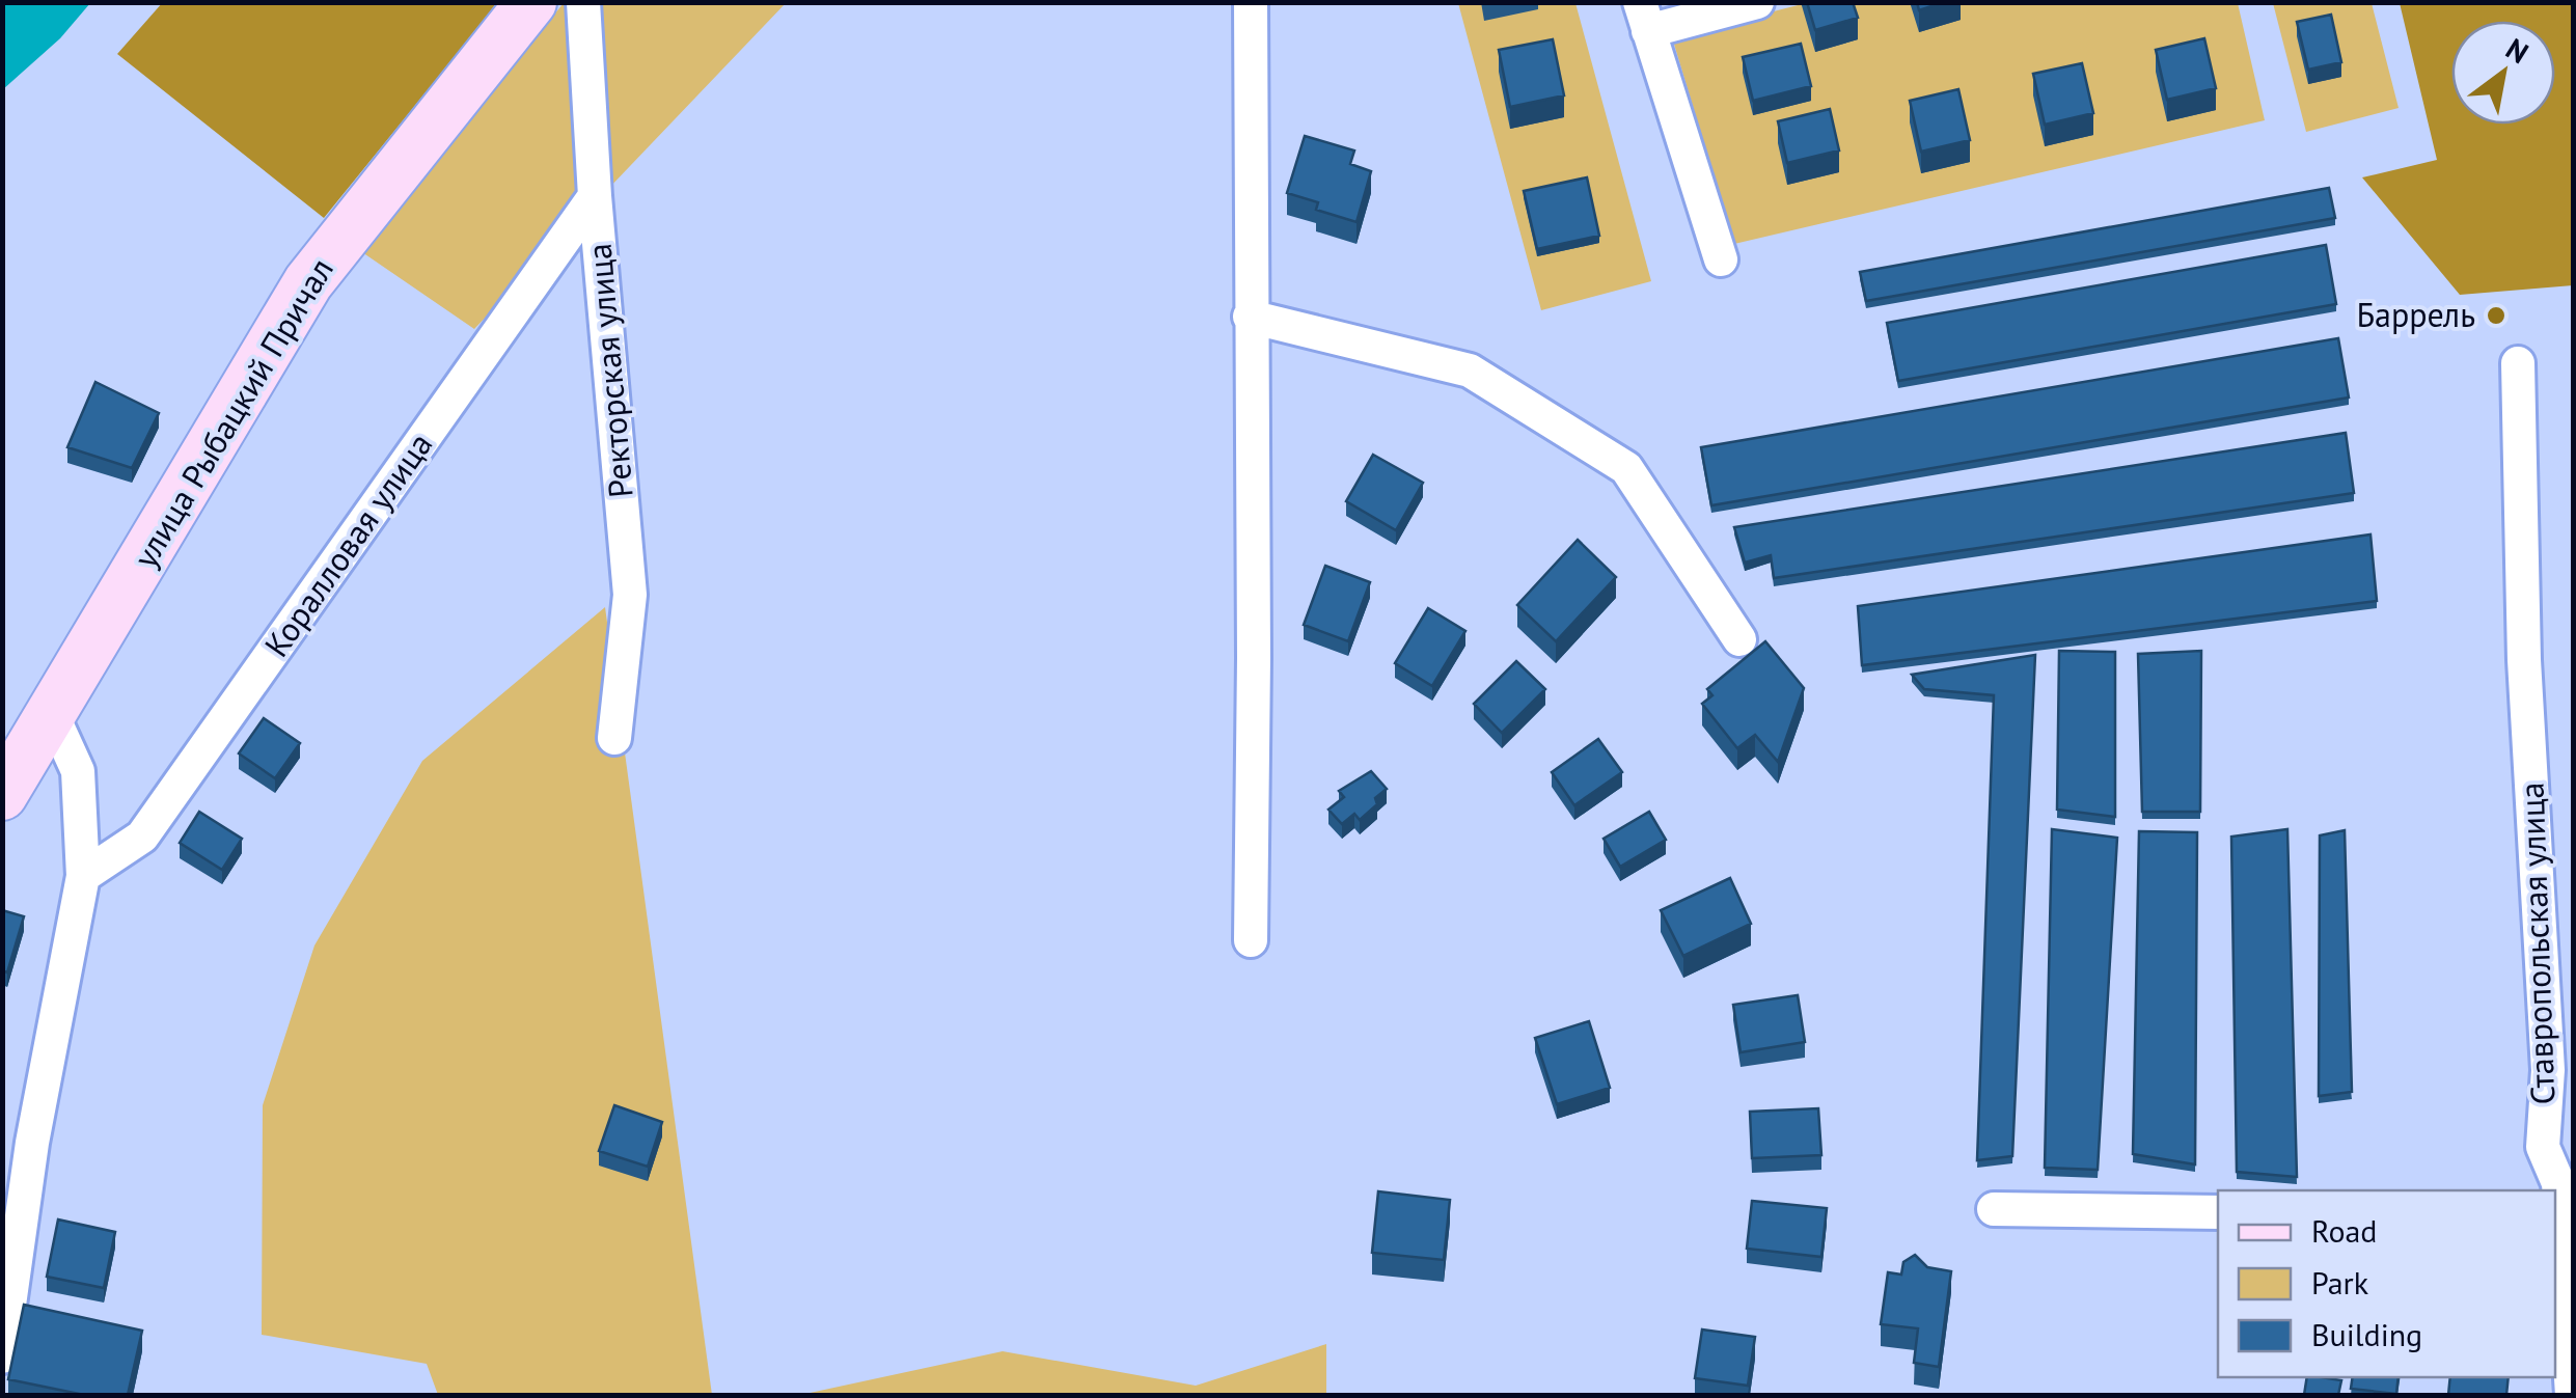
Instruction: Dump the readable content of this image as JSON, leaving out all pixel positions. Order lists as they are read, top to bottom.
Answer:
{
  "streets": {
    "main road": ["улица Рыбацкий Причал"],
    "street": ["Ректорская улица", "Коралловая улица", "Ставропольская улица"]
  },
  "crossings": [
    ["Ректорская улица", "Коралловая улица"]
  ],
  "places": ["Баррель"],
  "legend": ["Road", "Park", "Building"],
  "north": "top right"
}
